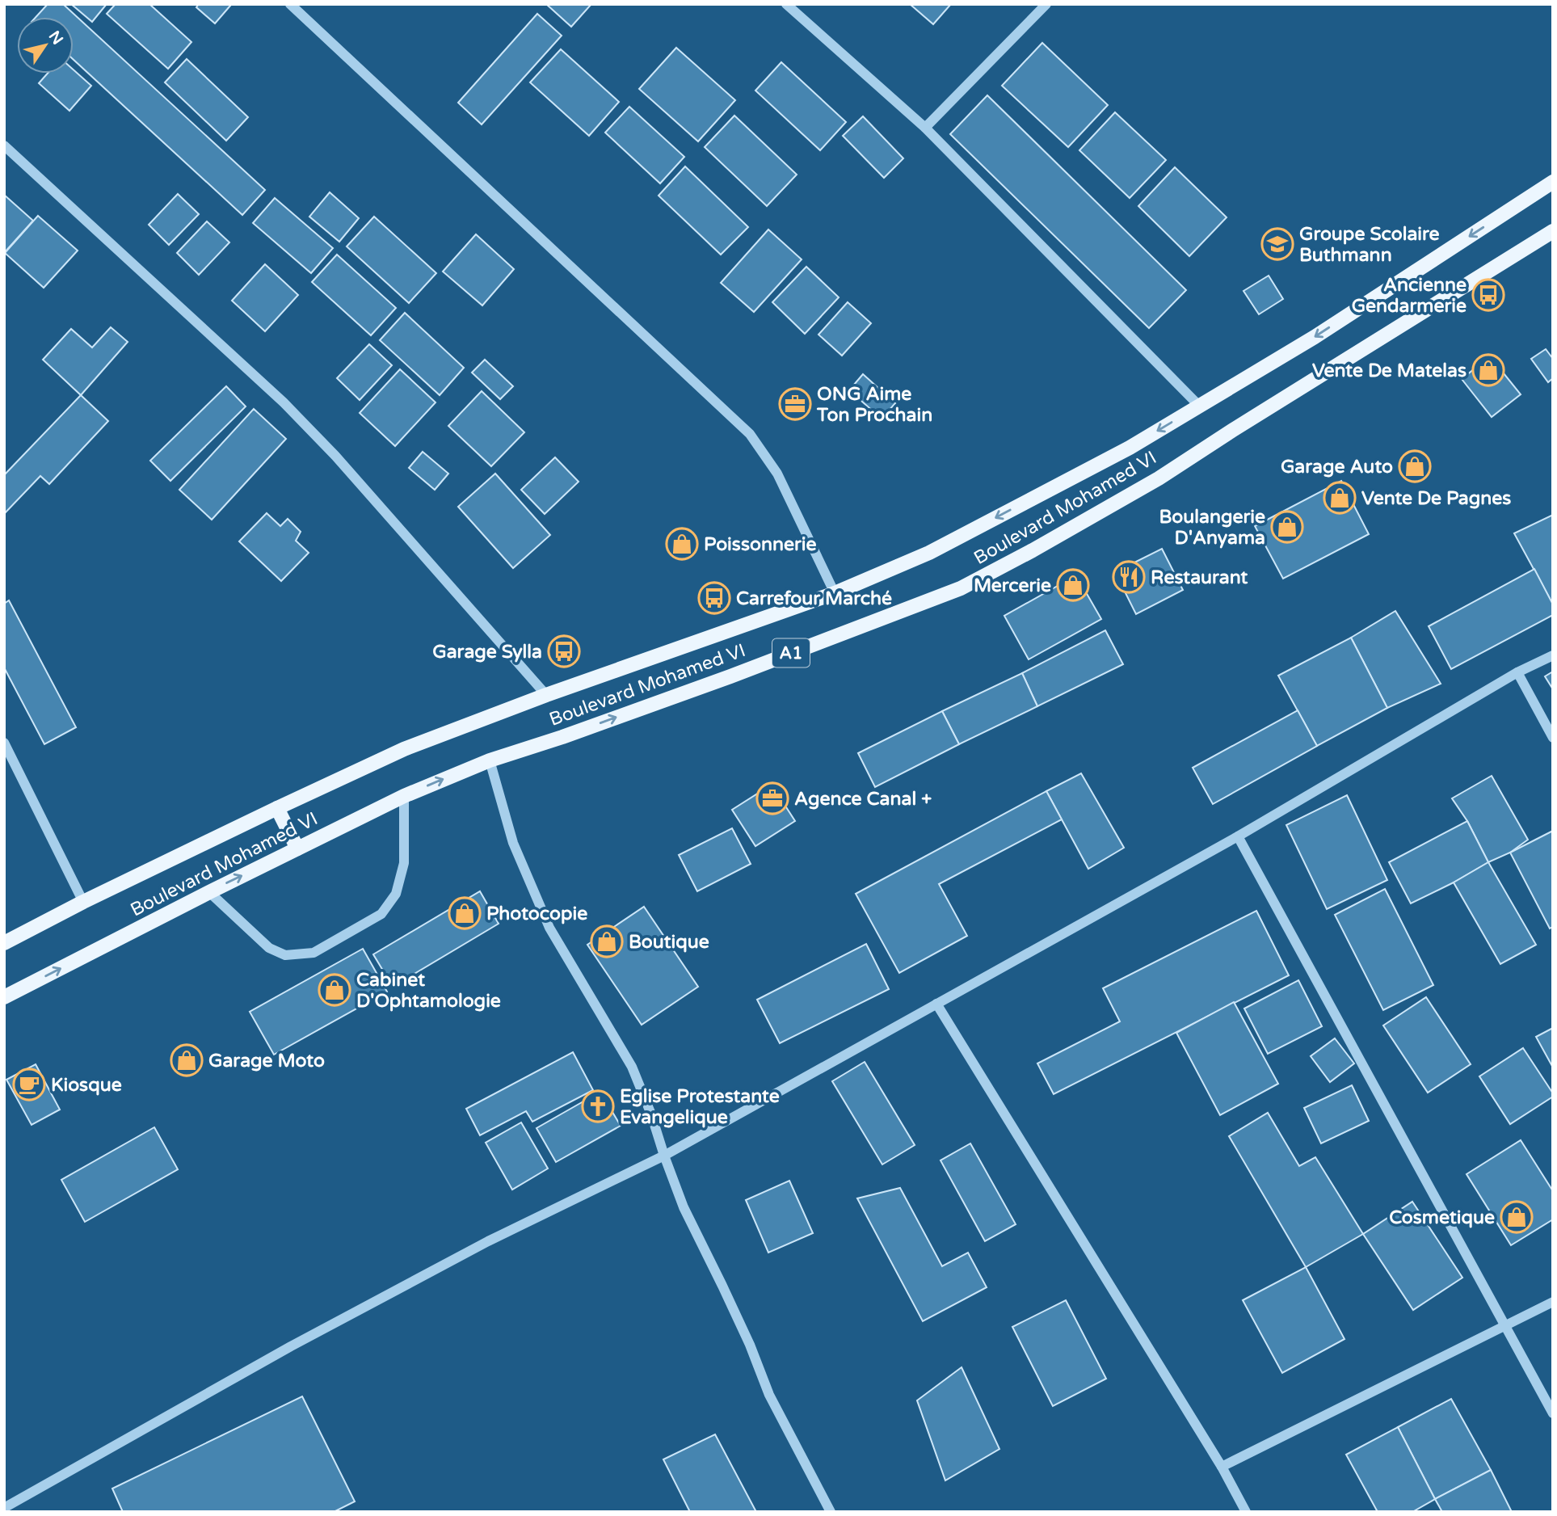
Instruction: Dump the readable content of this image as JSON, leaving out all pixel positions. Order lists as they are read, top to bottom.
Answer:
{
  "streets": {
    "main road": ["Boulevard Mohamed VI", "A1"]
  },
  "places": {
    "school or university": ["Groupe Scolaire Buthmann"],
    "bus stop": ["Ancienne Gendarmerie", "Carrefour Marché", "Garage Sylla"],
    "shop": [
      "Vente De Matelas",
      "Garage Auto",
      "Vente De Pagnes",
      "Boulangerie D'Anyama",
      "Poissonnerie",
      "Mercerie",
      "Photocopie",
      "Boutique",
      "Cabinet D'Ophtamologie",
      "Garage Moto",
      "Cosmetique"
    ],
    "office": ["ONG Aime Ton Prochain", "Agence Canal +"],
    "restaurant": ["Restaurant"],
    "cafe": ["Kiosque"],
    "church": ["Eglise Protestante Evangelique"]
  },
  "north": "top right"
}
